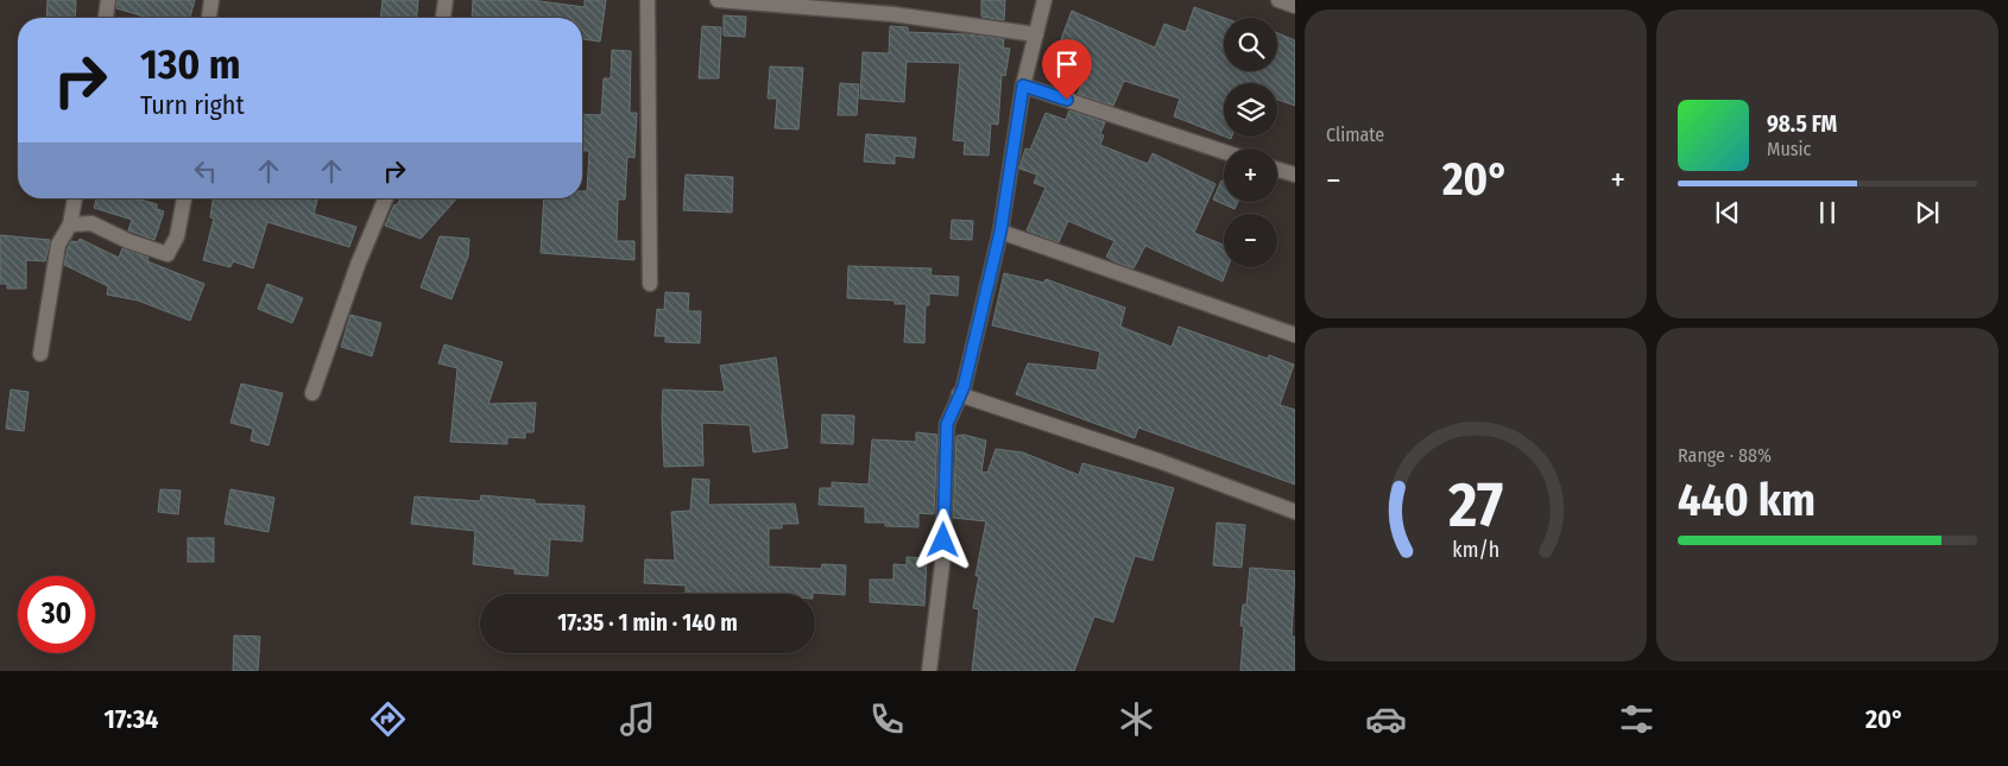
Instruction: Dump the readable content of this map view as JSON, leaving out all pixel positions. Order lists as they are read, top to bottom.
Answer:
{
  "page": {
    "tile": [
      "Climate",
      ["Range · 88%", "440 km"]
    ],
    "map_buttons": ["+", "−"],
    "turn": ["130 m", "Turn right"],
    "song": ["98.5 FM", "Music"],
    "heat": ["−", "20°", "+"],
    "limit": "30",
    "trip": "17:35 · 1 min · 140 m",
    "tabs": ["17:34", "20°"],
    "gauge": ["27", "km/h"]
  }
}
